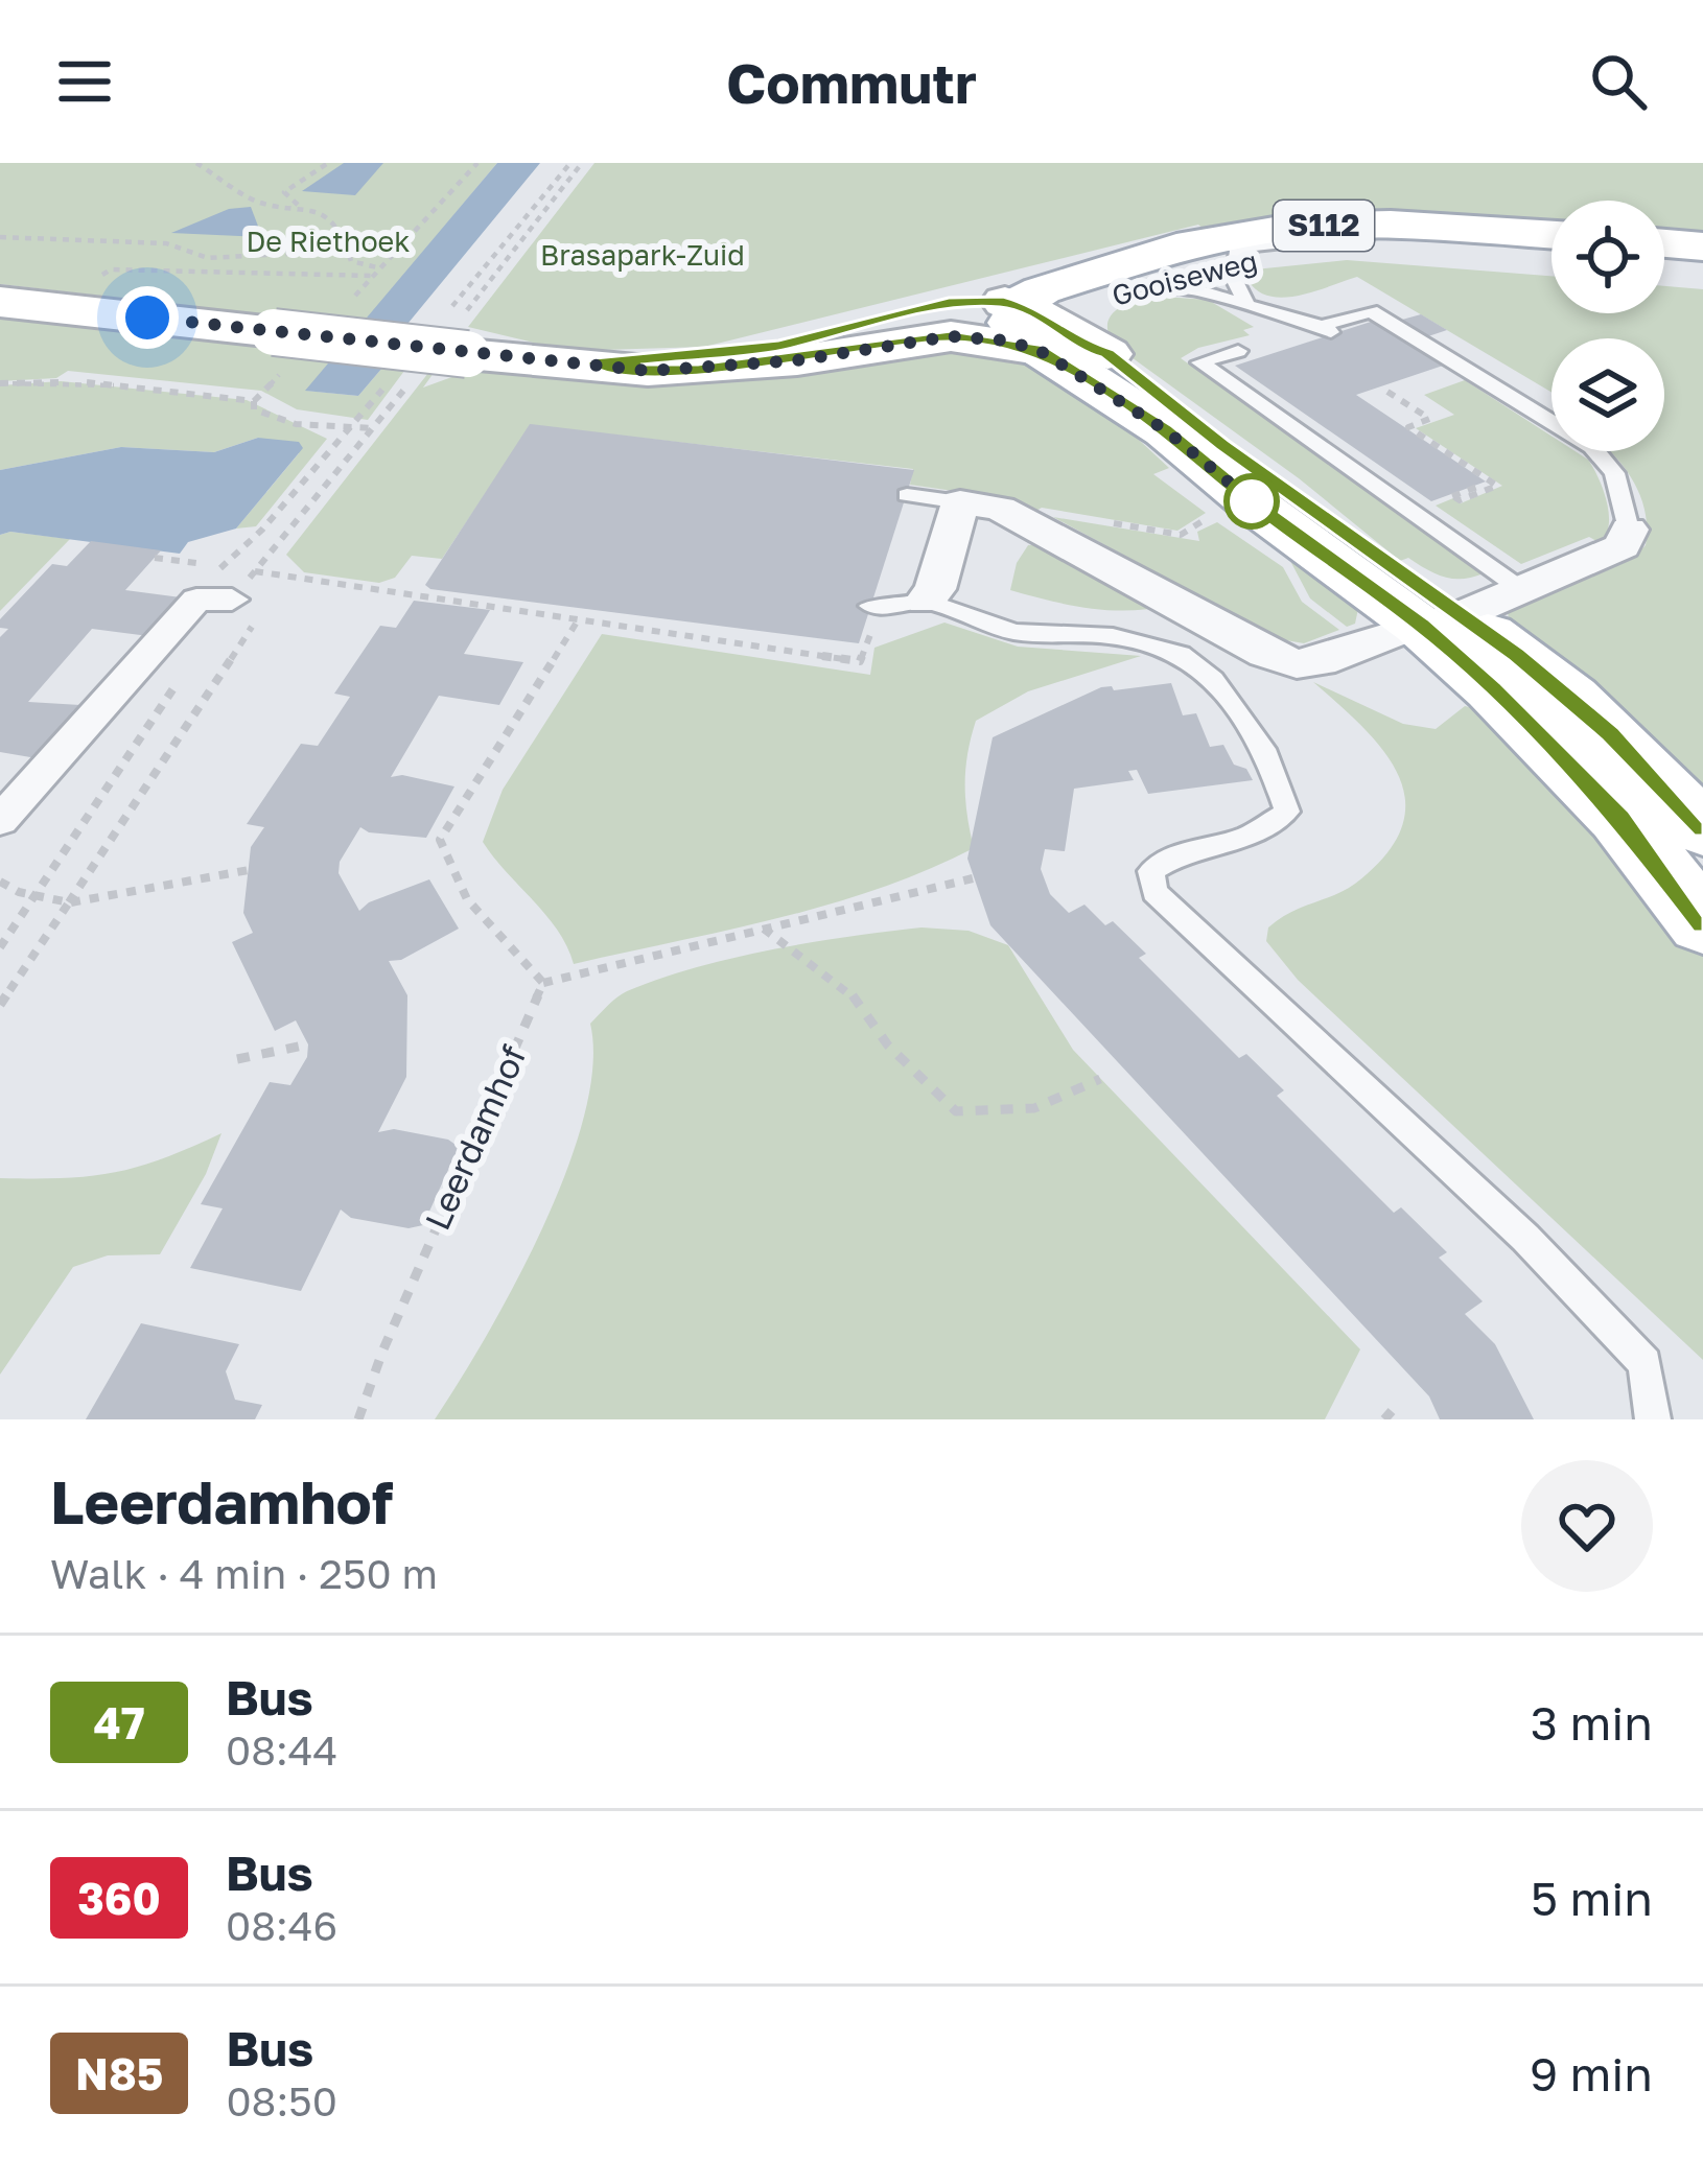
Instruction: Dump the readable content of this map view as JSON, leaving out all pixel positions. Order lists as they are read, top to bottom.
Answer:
{
  "streets": {
    "main road": ["S112", "Gooiseweg"],
    "path": ["Leerdamhof"]
  },
  "crossings": [
    ["S112", "Gooiseweg"]
  ],
  "parks": ["De Riethoek", "Brasapark-Zuid"],
  "lines": ["bus line 47"],
  "page": {
    "header": "Commutr",
    "heading": ["Leerdamhof", "Walk · 4 min · 250 m"],
    "list": [
      {
        "mark": "47",
        "name": "Bus",
        "note": "08:44",
        "value": "3 min"
      },
      {
        "mark": "360",
        "name": "Bus",
        "note": "08:46",
        "value": "5 min"
      },
      {
        "mark": "N85",
        "name": "Bus",
        "note": "08:50",
        "value": "9 min"
      }
    ]
  }
}
